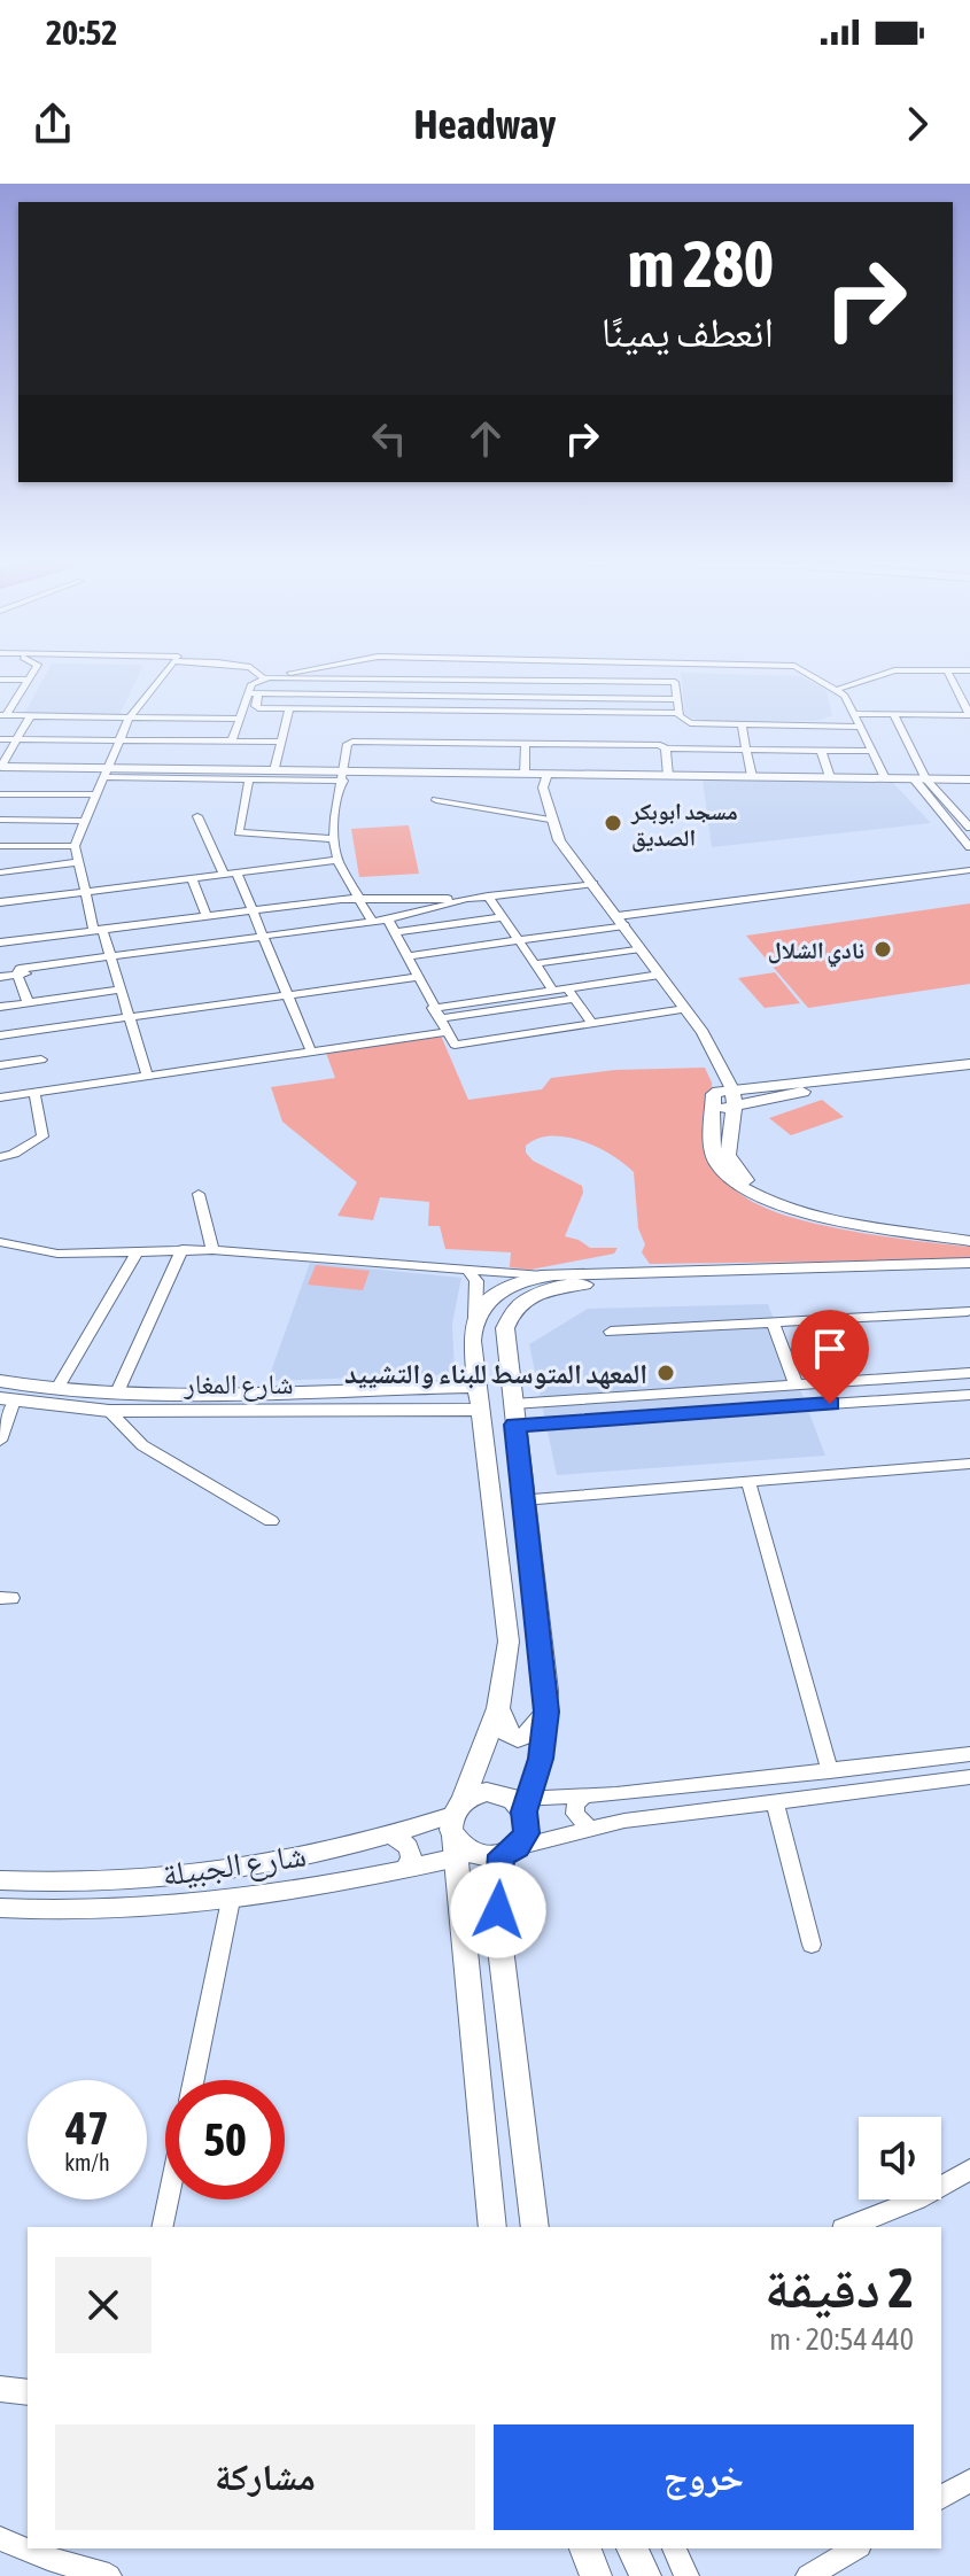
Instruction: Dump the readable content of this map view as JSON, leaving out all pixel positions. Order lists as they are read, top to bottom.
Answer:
{
  "streets": {
    "main road": ["شارع المغار"],
    "street": ["شارع الجبيلة"]
  },
  "places": ["مسجد ابوبكر الصديق", "نادي الشلال", "المعهد المتوسط للبناء والتشييد"],
  "page": {
    "status": "20:52",
    "header": "Headway",
    "turn": ["280 m", "انعطف يمينًا"],
    "speed": "47 km/h",
    "limit": "50",
    "heading": ["2 دقيقة", "440 m · 20:54"],
    "buttons": ["خروج", "مشاركة"]
  }
}
